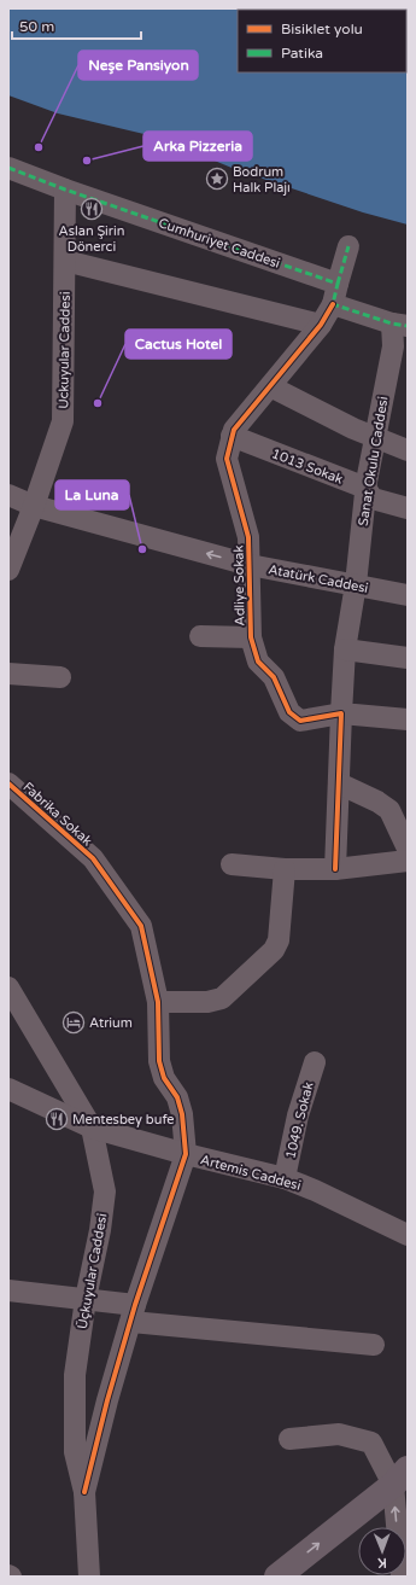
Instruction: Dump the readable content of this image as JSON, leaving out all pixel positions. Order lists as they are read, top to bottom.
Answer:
{
  "streets": {
    "street": [
      "Cumhuriyet Caddesi",
      "Uckuyular Caddesi",
      "Sanat Okulu Caddesi",
      "1013 Sokak",
      "Atatürk Caddesi",
      "Adliye Sokak",
      "Fabrika Sokak",
      "1049. Sokak",
      "Artemis Caddesi",
      "Üçkuyular Caddesi"
    ]
  },
  "crossings": [
    ["Cumhuriyet Caddesi", "Uckuyular Caddesi"],
    ["Uckuyular Caddesi", "Atatürk Caddesi"],
    ["Sanat Okulu Caddesi", "1013 Sokak"],
    ["Sanat Okulu Caddesi", "Atatürk Caddesi"],
    ["Sanat Okulu Caddesi", "Adliye Sokak"],
    ["1013 Sokak", "Adliye Sokak"],
    ["Atatürk Caddesi", "Adliye Sokak"],
    ["Fabrika Sokak", "Artemis Caddesi"],
    ["1049. Sokak", "Artemis Caddesi"],
    ["Artemis Caddesi", "Üçkuyular Caddesi"]
  ],
  "places": {
    "other": [
      "Neşe Pansiyon",
      "Arka Pizzeria",
      "Cactus Hotel",
      "La Luna"
    ],
    "place": ["Bodrum Halk Plajı"],
    "restaurant": ["Aslan Şirin Dönerci", "Mentesbey bufe"],
    "hotel": ["Atrium"]
  },
  "legend": ["Bisiklet yolu", "Patika"],
  "scale_bar": "50 m",
  "north": "bottom"
}
